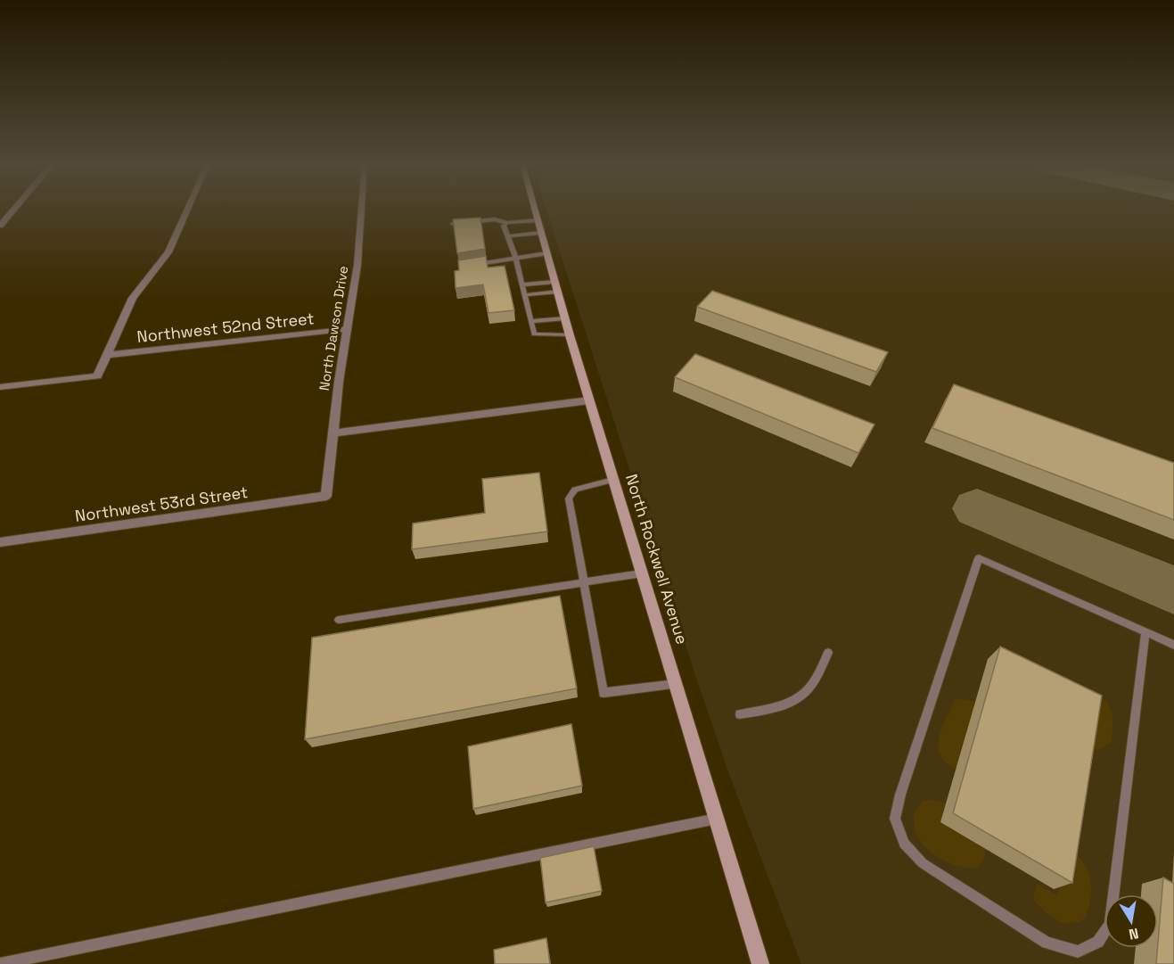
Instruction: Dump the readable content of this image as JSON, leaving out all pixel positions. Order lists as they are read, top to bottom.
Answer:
{
  "streets": {
    "main road": ["North Rockwell Avenue"],
    "street": ["Northwest 52nd Street", "North Dawson Drive", "Northwest 53rd Street"]
  },
  "crossings": [
    ["Northwest 52nd Street", "North Dawson Drive"],
    ["North Dawson Drive", "Northwest 53rd Street"]
  ],
  "north": "bottom"
}
